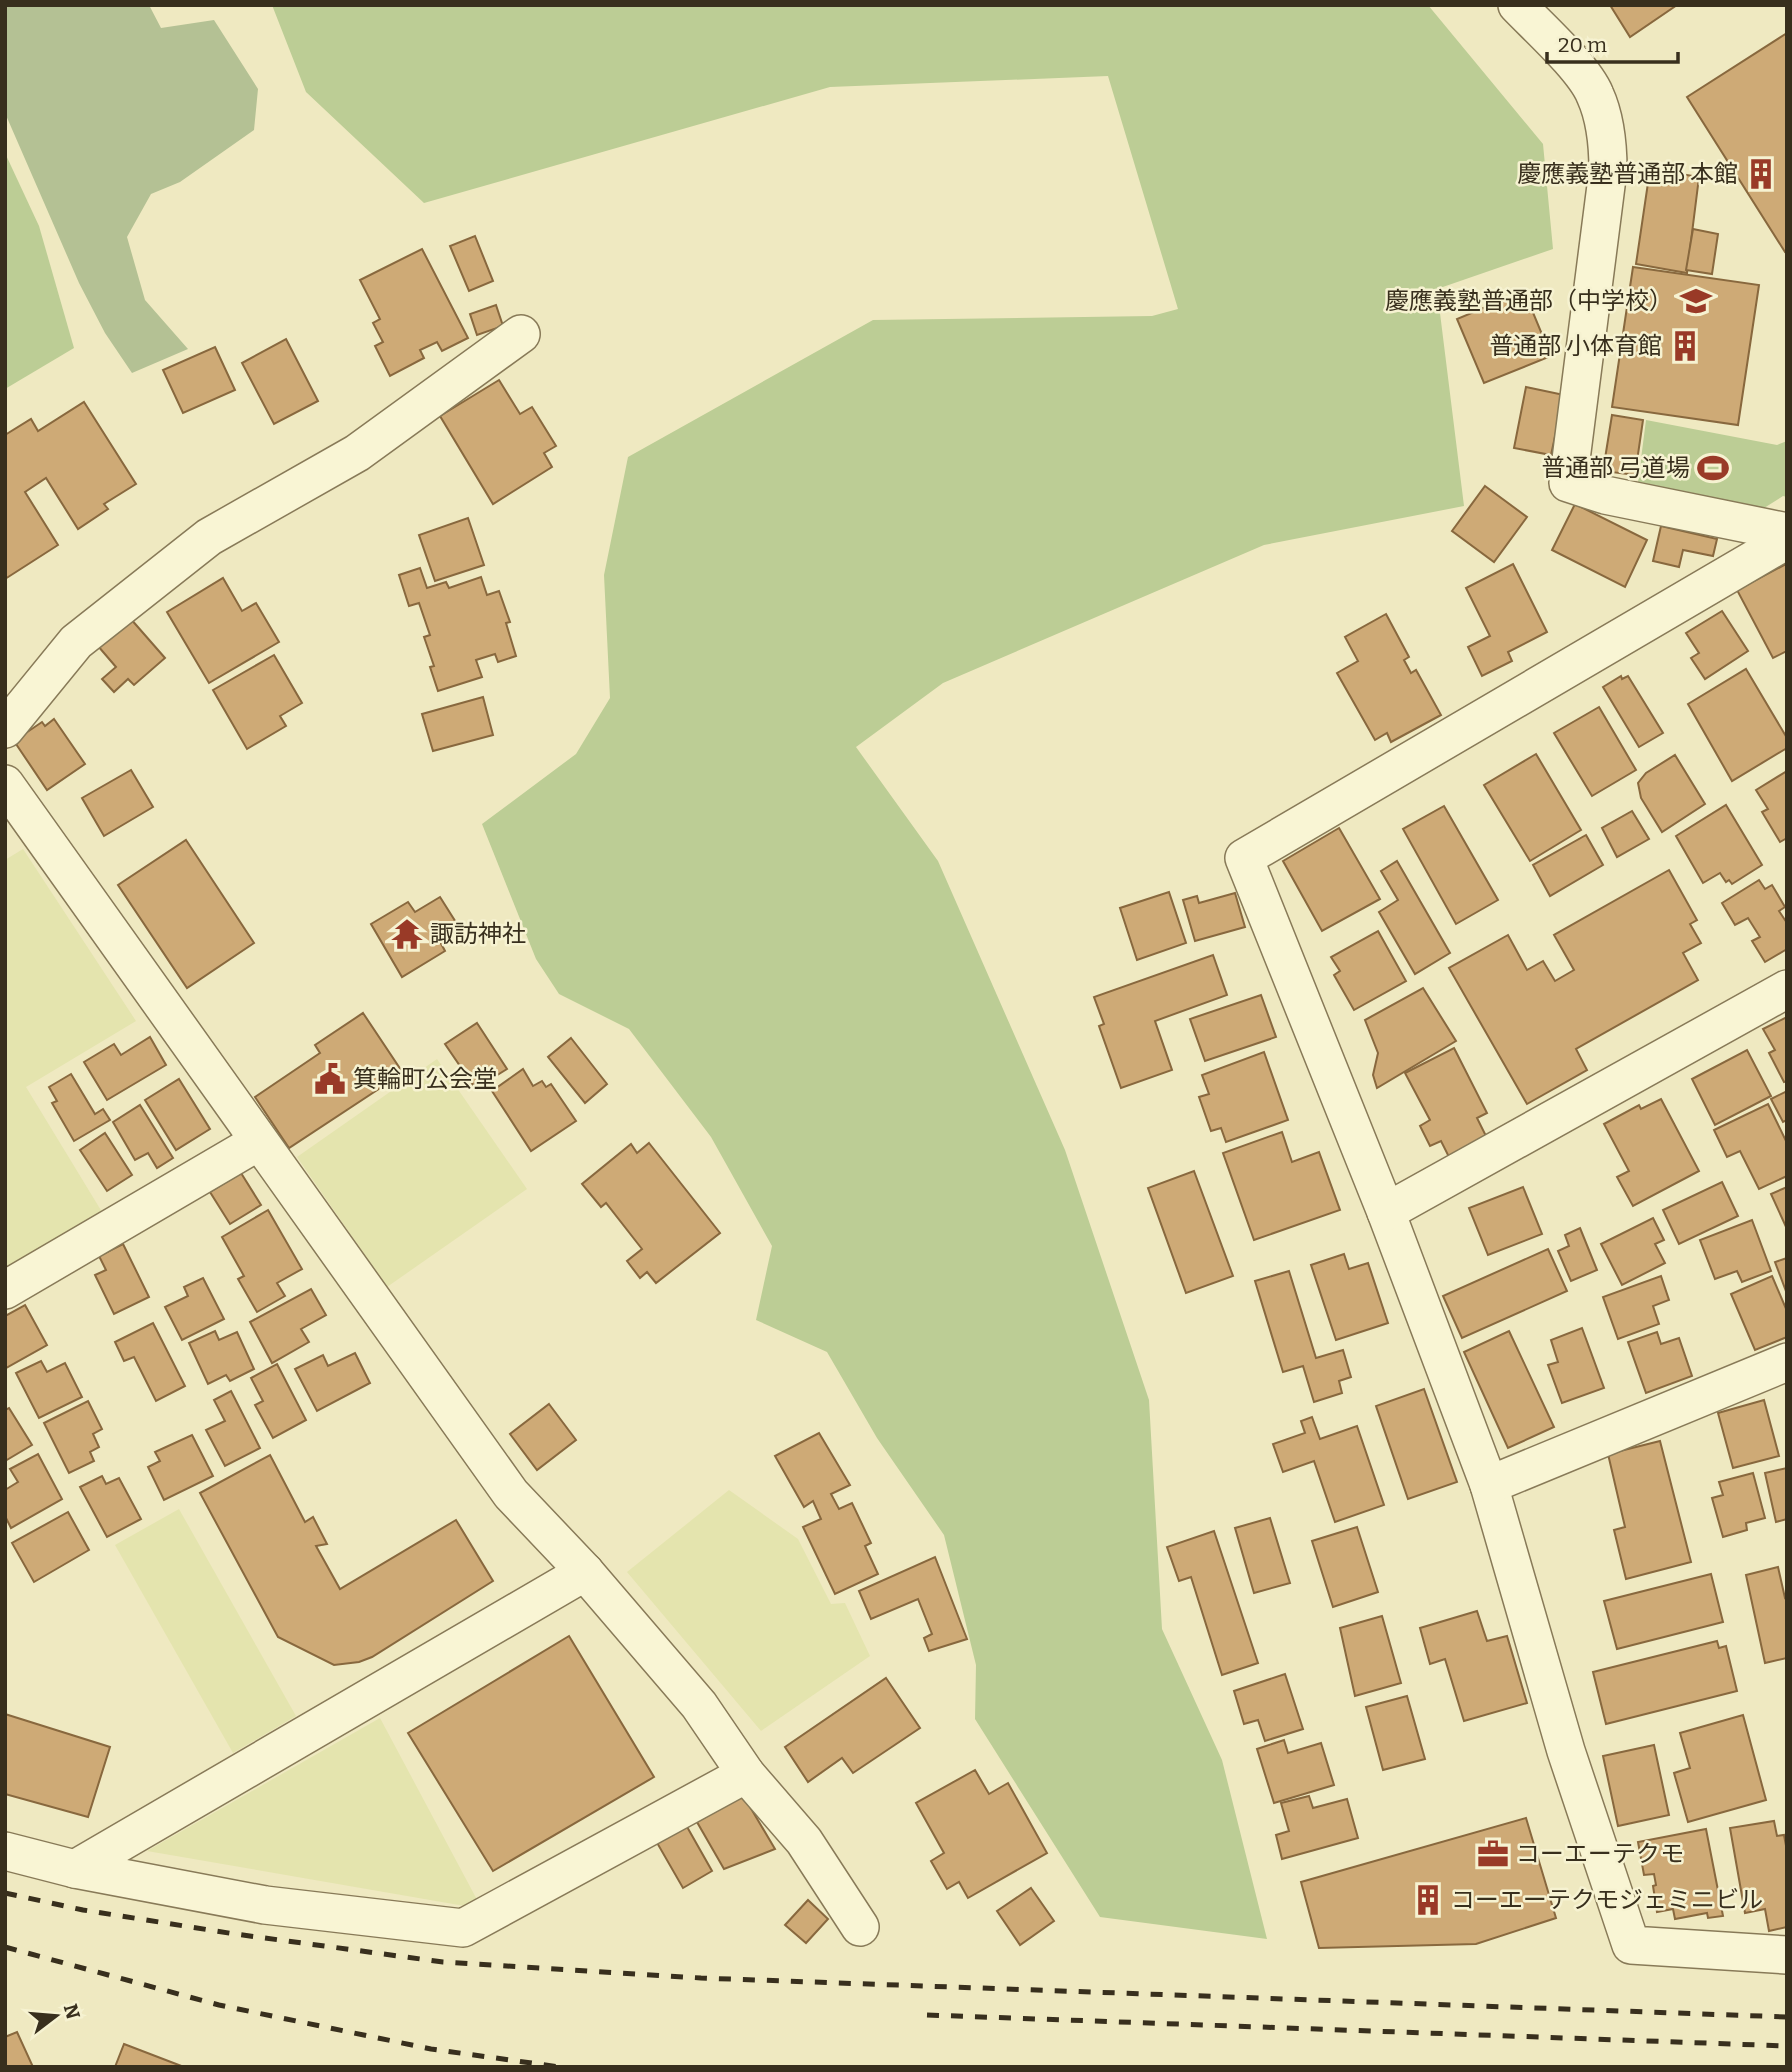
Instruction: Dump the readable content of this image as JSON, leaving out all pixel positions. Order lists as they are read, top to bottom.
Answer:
{
  "places": {
    "building": ["慶應義塾普通部 本館", "普通部 小体育館", "コーエーテクモジェミニビル"],
    "school or university": ["慶應義塾普通部（中学校）"],
    "sports": ["普通部 弓道場"],
    "temple": ["諏訪神社"],
    "public building": ["箕輪町公会堂"],
    "office": ["コーエーテクモ"]
  },
  "scale_bar": "20 m",
  "north": "right"
}
